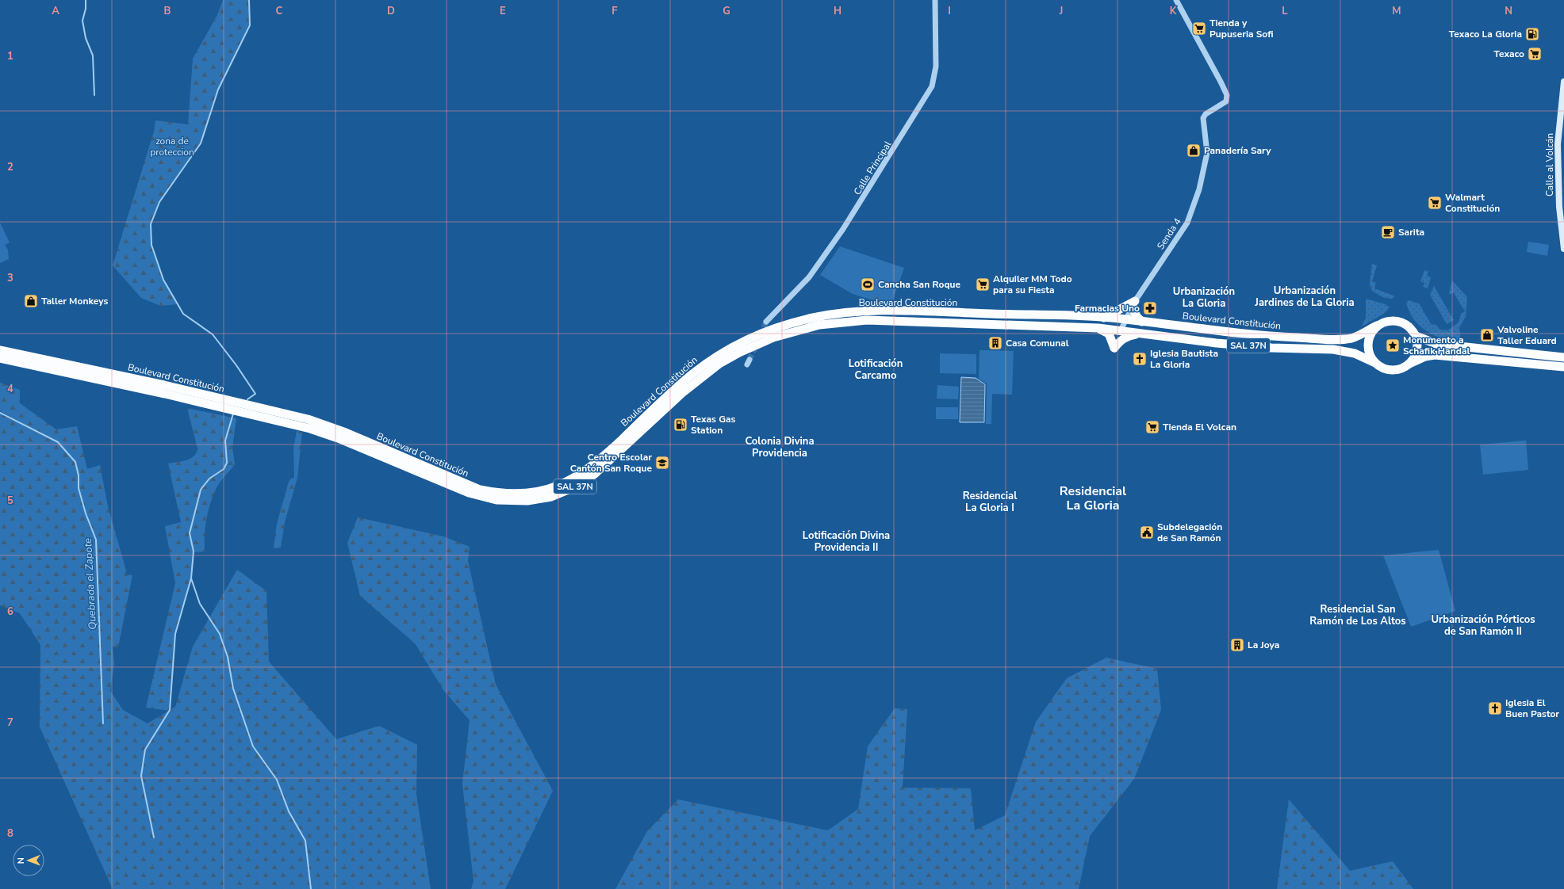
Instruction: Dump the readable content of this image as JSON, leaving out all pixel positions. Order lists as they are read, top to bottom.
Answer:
{
  "streets": {
    "highway": ["Boulevard Constitución", "SAL 37N"],
    "main road": ["Calle al Volcán"],
    "street": ["Calle Principal", "Senda 4"]
  },
  "crossings": [
    ["Senda 4", "Boulevard Constitución"],
    ["Boulevard Constitución", "SAL 37N"]
  ],
  "districts": [
    "Urbanización Jardines de La Gloria",
    "Urbanización La Gloria",
    "Lotificación Carcamo",
    "Colonia Divina Providencia",
    "Residencial La Gloria",
    "Residencial La Gloria I",
    "Lotificación Divina Providencia II",
    "Residencial San Ramón de Los Altos",
    "Urbanización Pórticos de San Ramón II"
  ],
  "water": ["Quebrada el Zapote"],
  "parks": ["zona de proteccion"],
  "places": {
    "supermarket": [
      "Tienda y Pupuseria Sofi",
      "Texaco",
      "Walmart Constitución",
      "Alquiler MM Todo para su Fiesta",
      "Tienda El Volcan"
    ],
    "fuel station": ["Texaco La Gloria", "Texas Gas Station"],
    "shop": ["Panadería Sary", "Taller Monkeys", "Valvoline Taller Eduard"],
    "cafe": ["Sarita"],
    "sports": ["Cancha San Roque"],
    "pharmacy": ["Farmacias Uno"],
    "building": ["Casa Comunal", "La Joya"],
    "place": ["Monumento a Schafik Handal"],
    "church": ["Iglesia Bautista La Gloria", "Iglesia El Buen Pastor"],
    "school or university": ["Centro Escolar Cantón San Roque"],
    "public building": ["Subdelegación de San Ramón"]
  },
  "north": "left",
  "grid": {
    "columns": [
      "A",
      "B",
      "C",
      "D",
      "E",
      "F",
      "G",
      "H",
      "I",
      "J",
      "K",
      "L",
      "M",
      "N"
    ],
    "rows": [
      "1",
      "2",
      "3",
      "4",
      "5",
      "6",
      "7",
      "8"
    ]
  }
}
